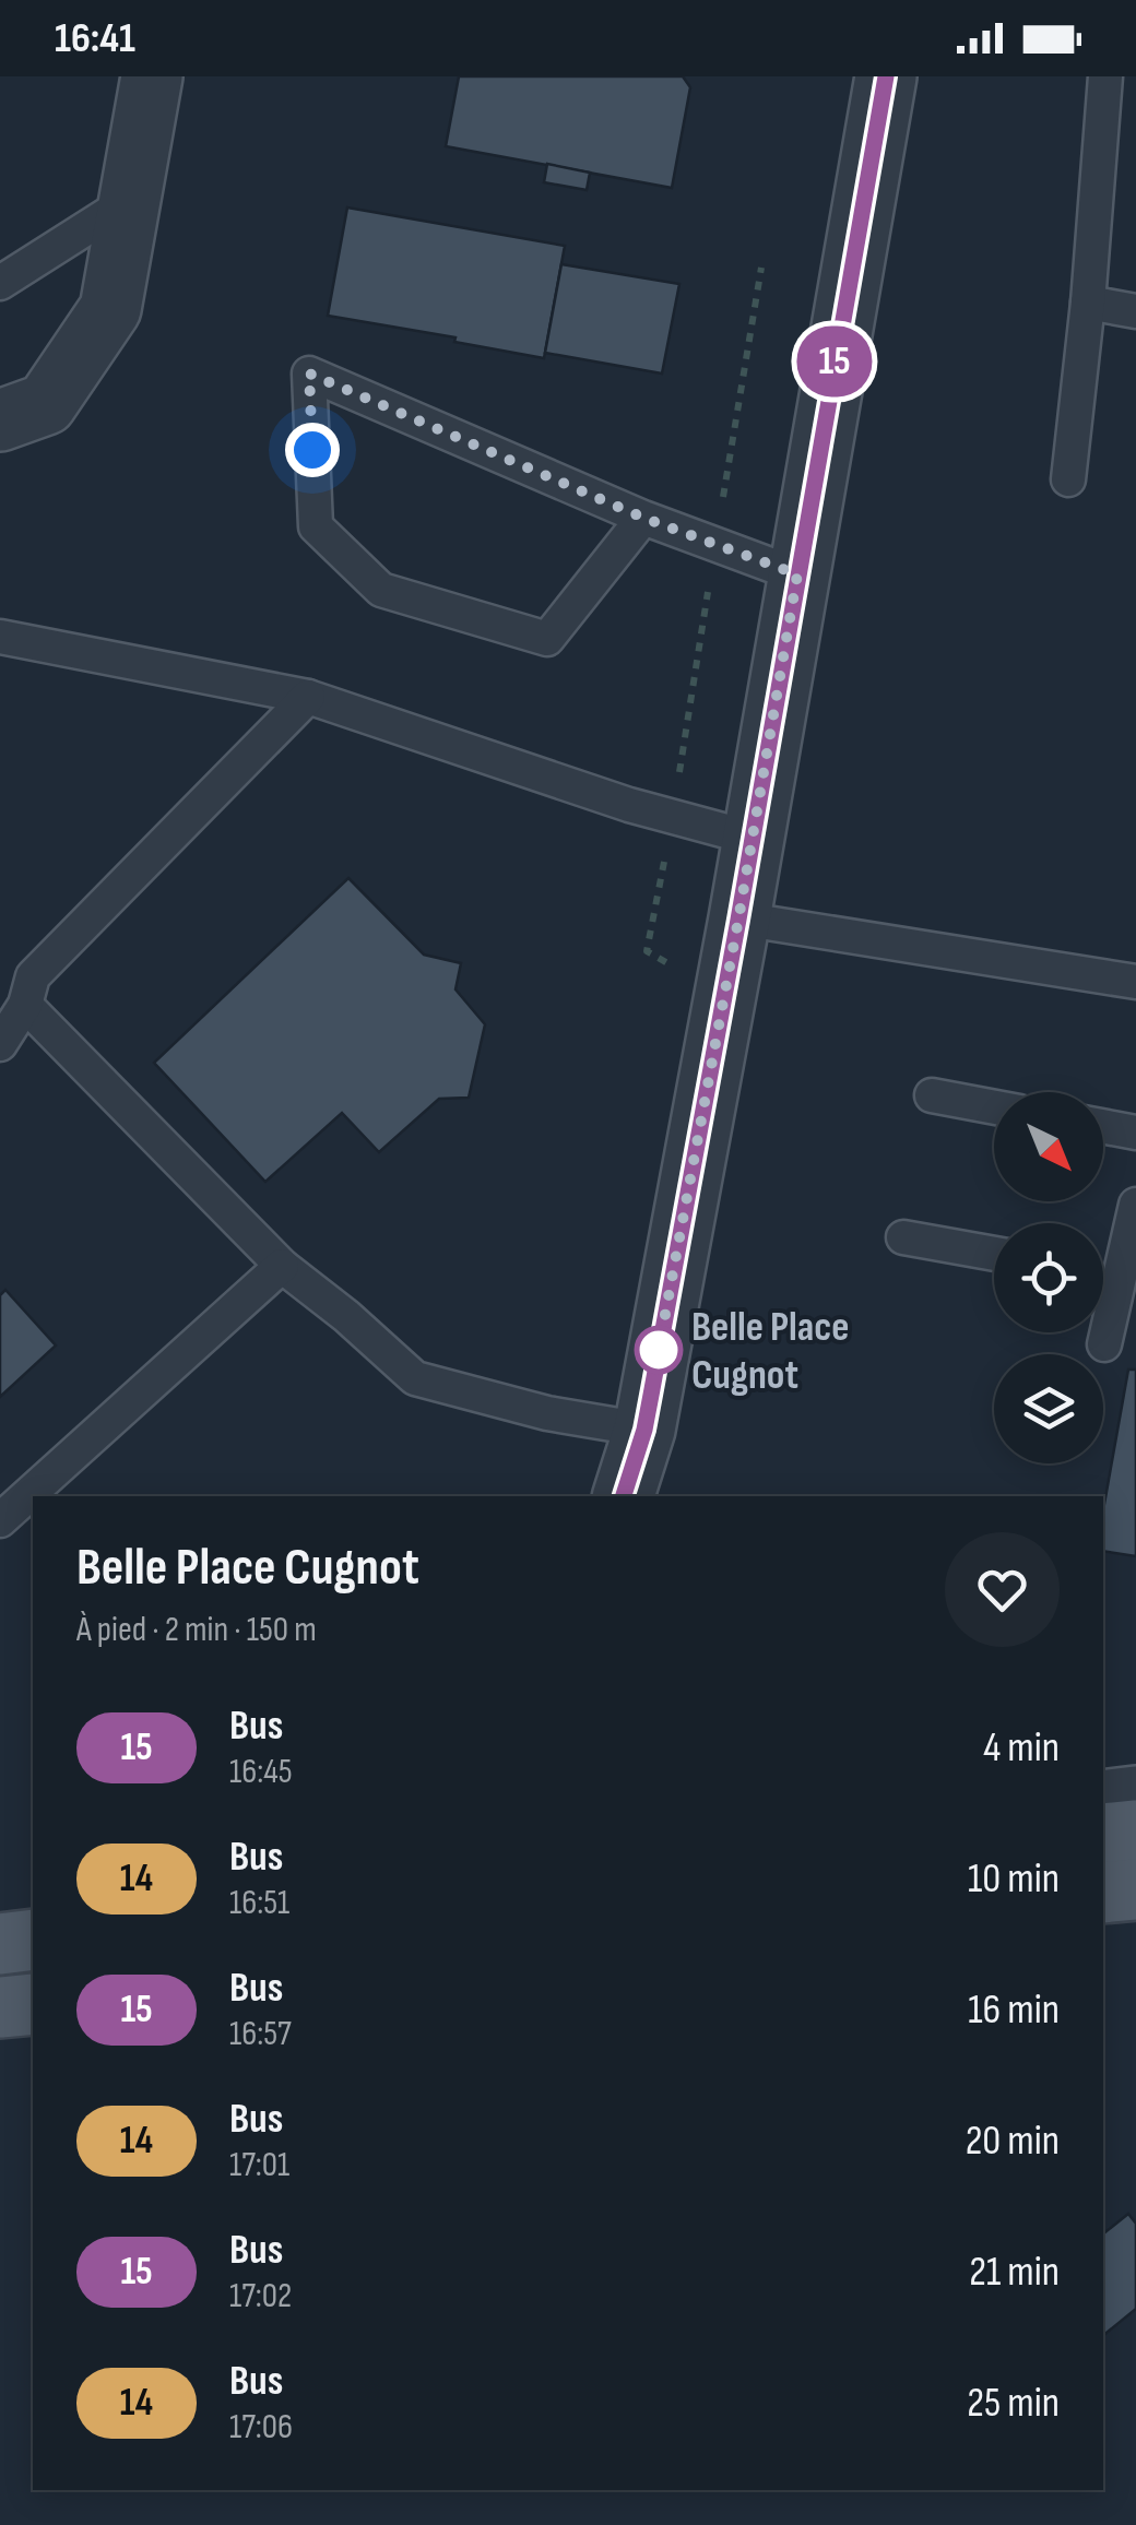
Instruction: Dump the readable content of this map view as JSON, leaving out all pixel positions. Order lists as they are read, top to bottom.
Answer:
{
  "places": ["Belle Place Cugnot"],
  "lines": ["bus line 15"],
  "north": "bottom right",
  "page": {
    "status": "16:41",
    "on_map": "15",
    "heading": ["Belle Place Cugnot", "À pied · 2 min · 150 m"],
    "list": [
      {
        "mark": "15",
        "name": "Bus",
        "note": "16:45",
        "value": "4 min"
      },
      {
        "mark": "14",
        "name": "Bus",
        "note": "16:51",
        "value": "10 min"
      },
      {
        "mark": "15",
        "name": "Bus",
        "note": "16:57",
        "value": "16 min"
      },
      {
        "mark": "14",
        "name": "Bus",
        "note": "17:01",
        "value": "20 min"
      },
      {
        "mark": "15",
        "name": "Bus",
        "note": "17:02",
        "value": "21 min"
      },
      {
        "mark": "14",
        "name": "Bus",
        "note": "17:06",
        "value": "25 min"
      }
    ]
  }
}
